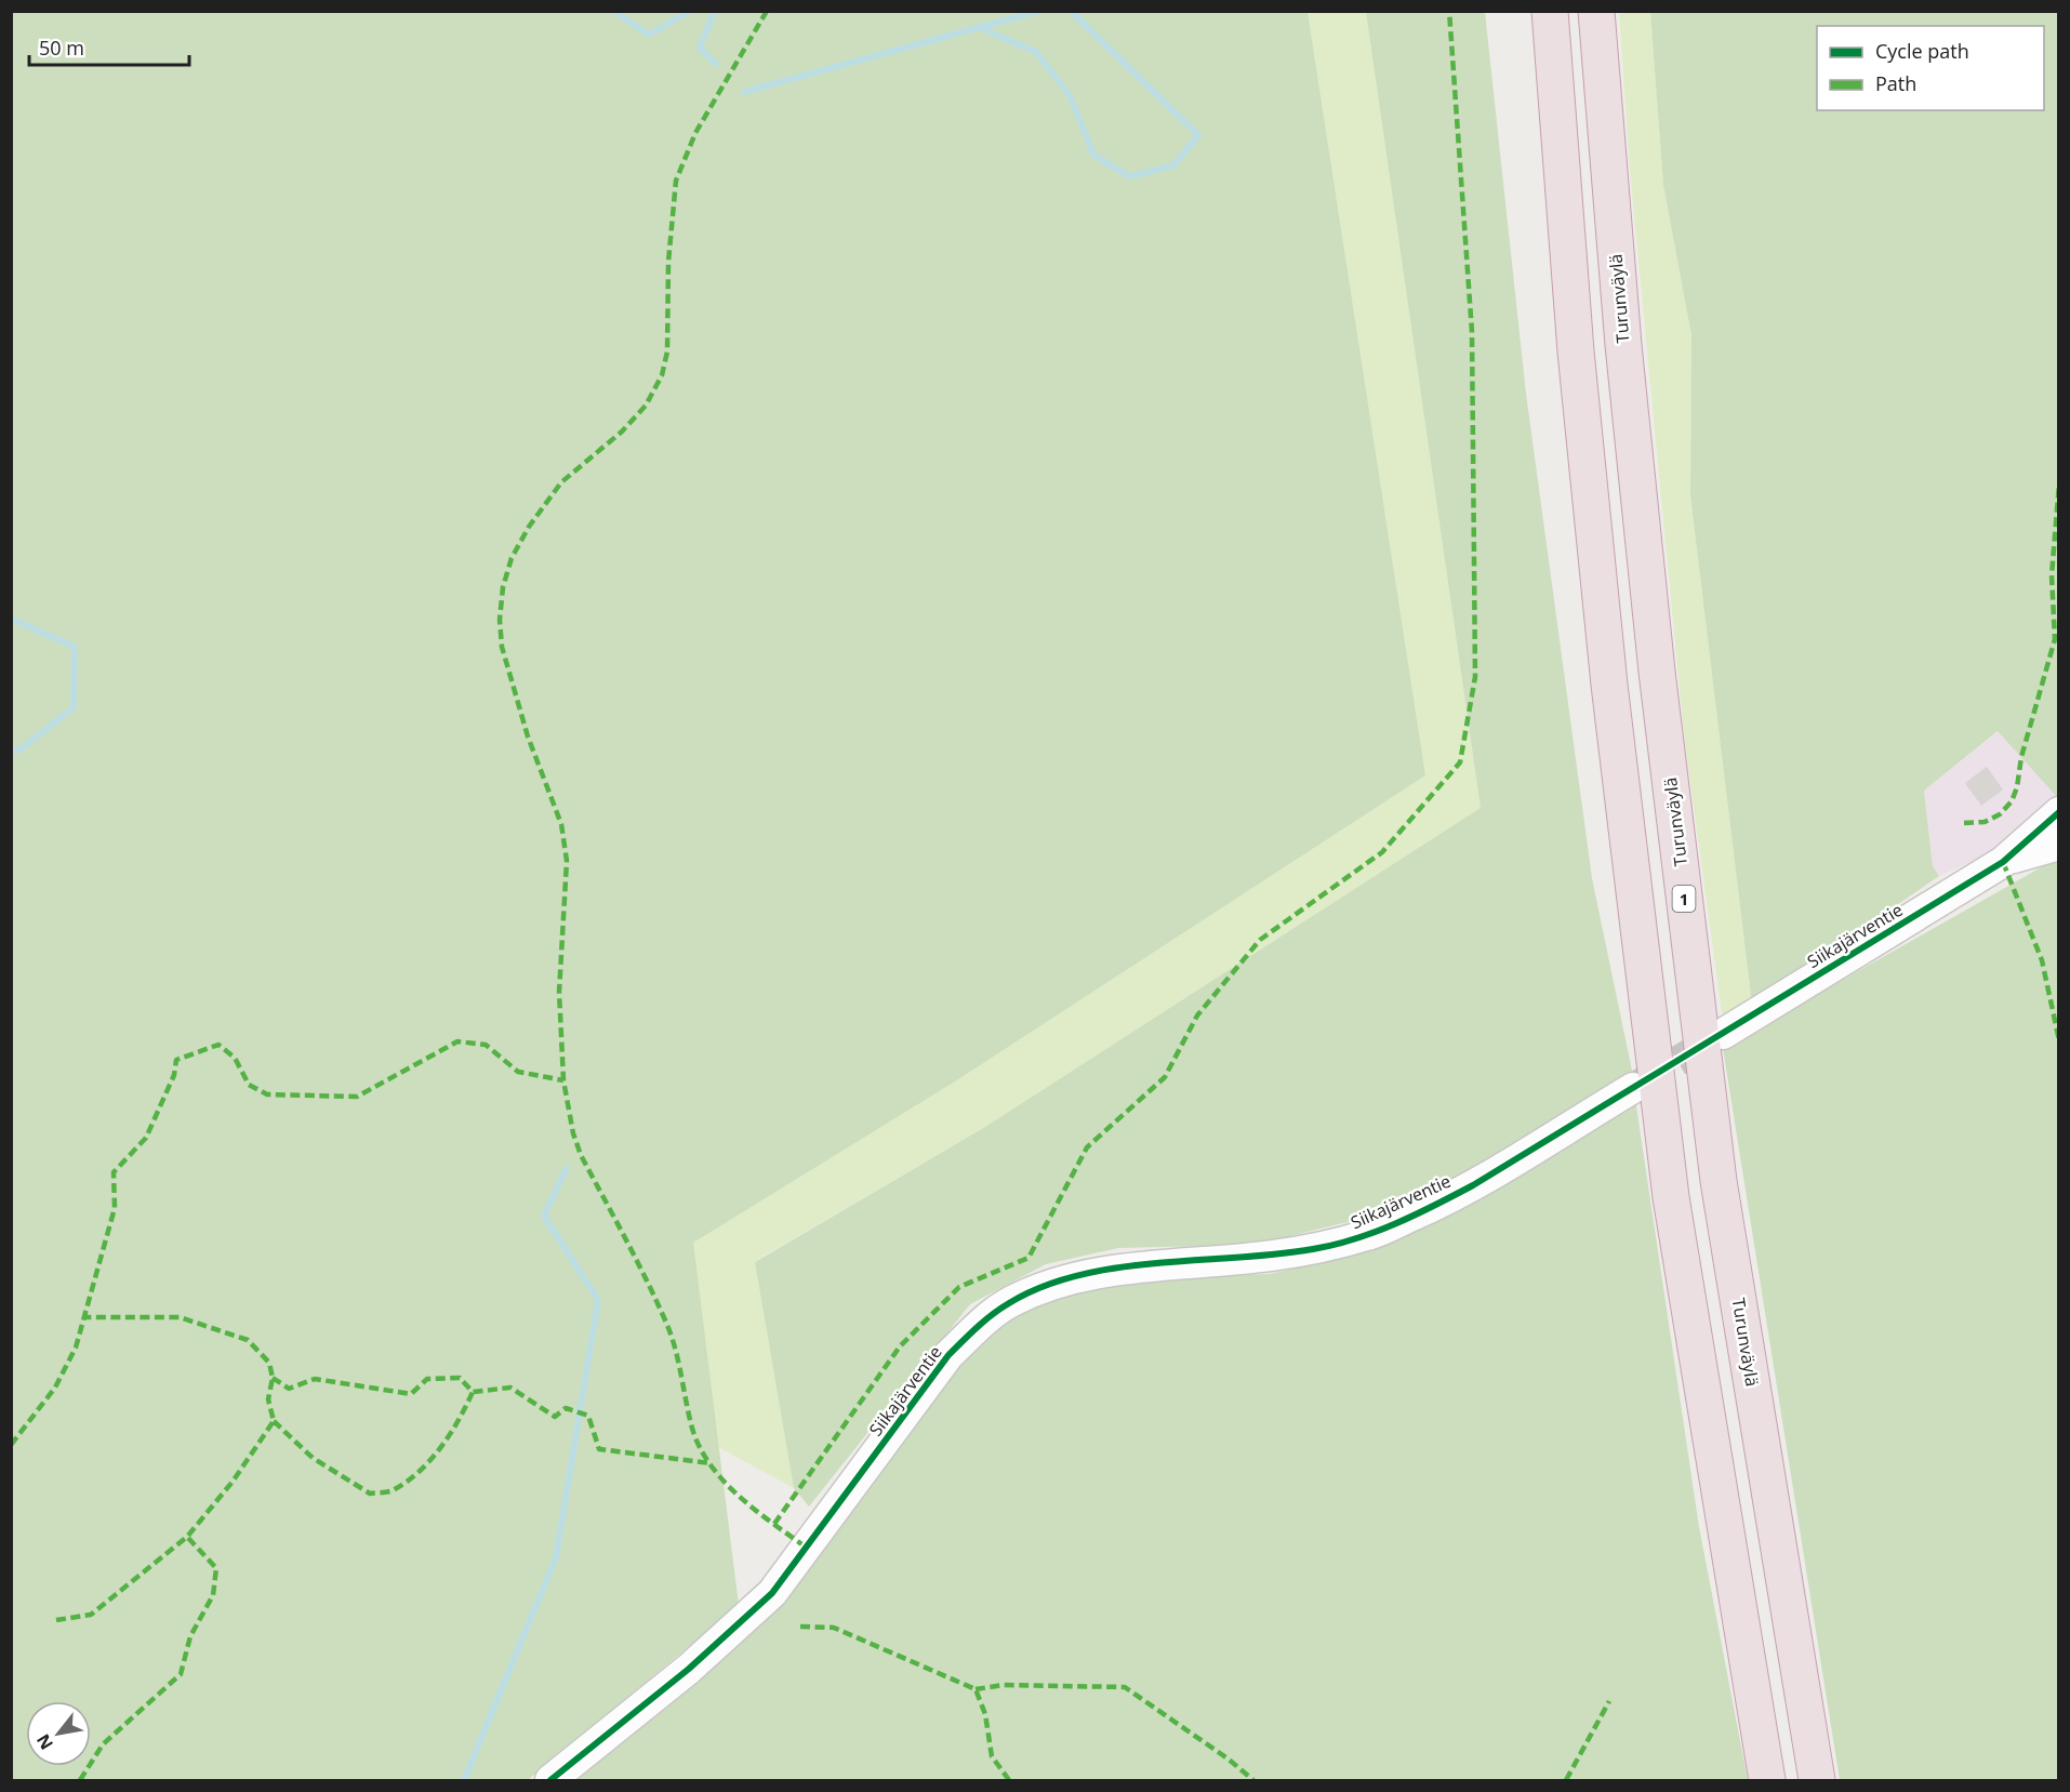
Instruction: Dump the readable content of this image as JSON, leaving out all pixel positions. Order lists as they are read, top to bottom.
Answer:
{
  "streets": {
    "highway": ["Turunväylä", "1"],
    "street": ["Siikajärventie"]
  },
  "legend": ["Cycle path", "Path"],
  "scale_bar": "50 m",
  "north": "bottom left"
}
